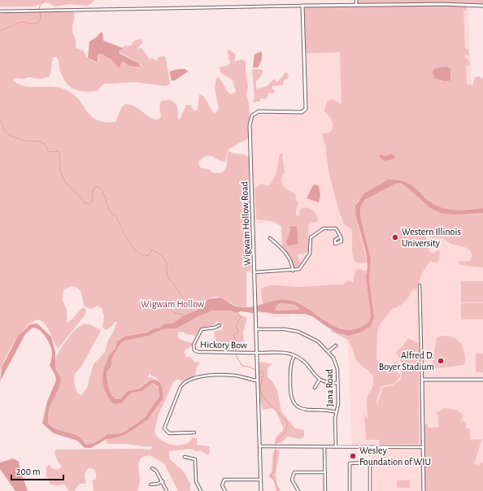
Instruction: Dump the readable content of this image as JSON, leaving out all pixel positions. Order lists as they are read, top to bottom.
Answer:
{
  "streets": {
    "street": ["Wigwam Hollow Road", "Hickory Bow", "Jana Road"]
  },
  "crossings": [
    ["Wigwam Hollow Road", "Hickory Bow"],
    ["Wigwam Hollow Road", "Jana Road"]
  ],
  "parks": ["Wigwam Hollow"],
  "places": ["Western Illinois University", "Alfred D. Boyer Stadium", "Wesley Foundation of WIU"],
  "scale_bar": "200 m"
}
